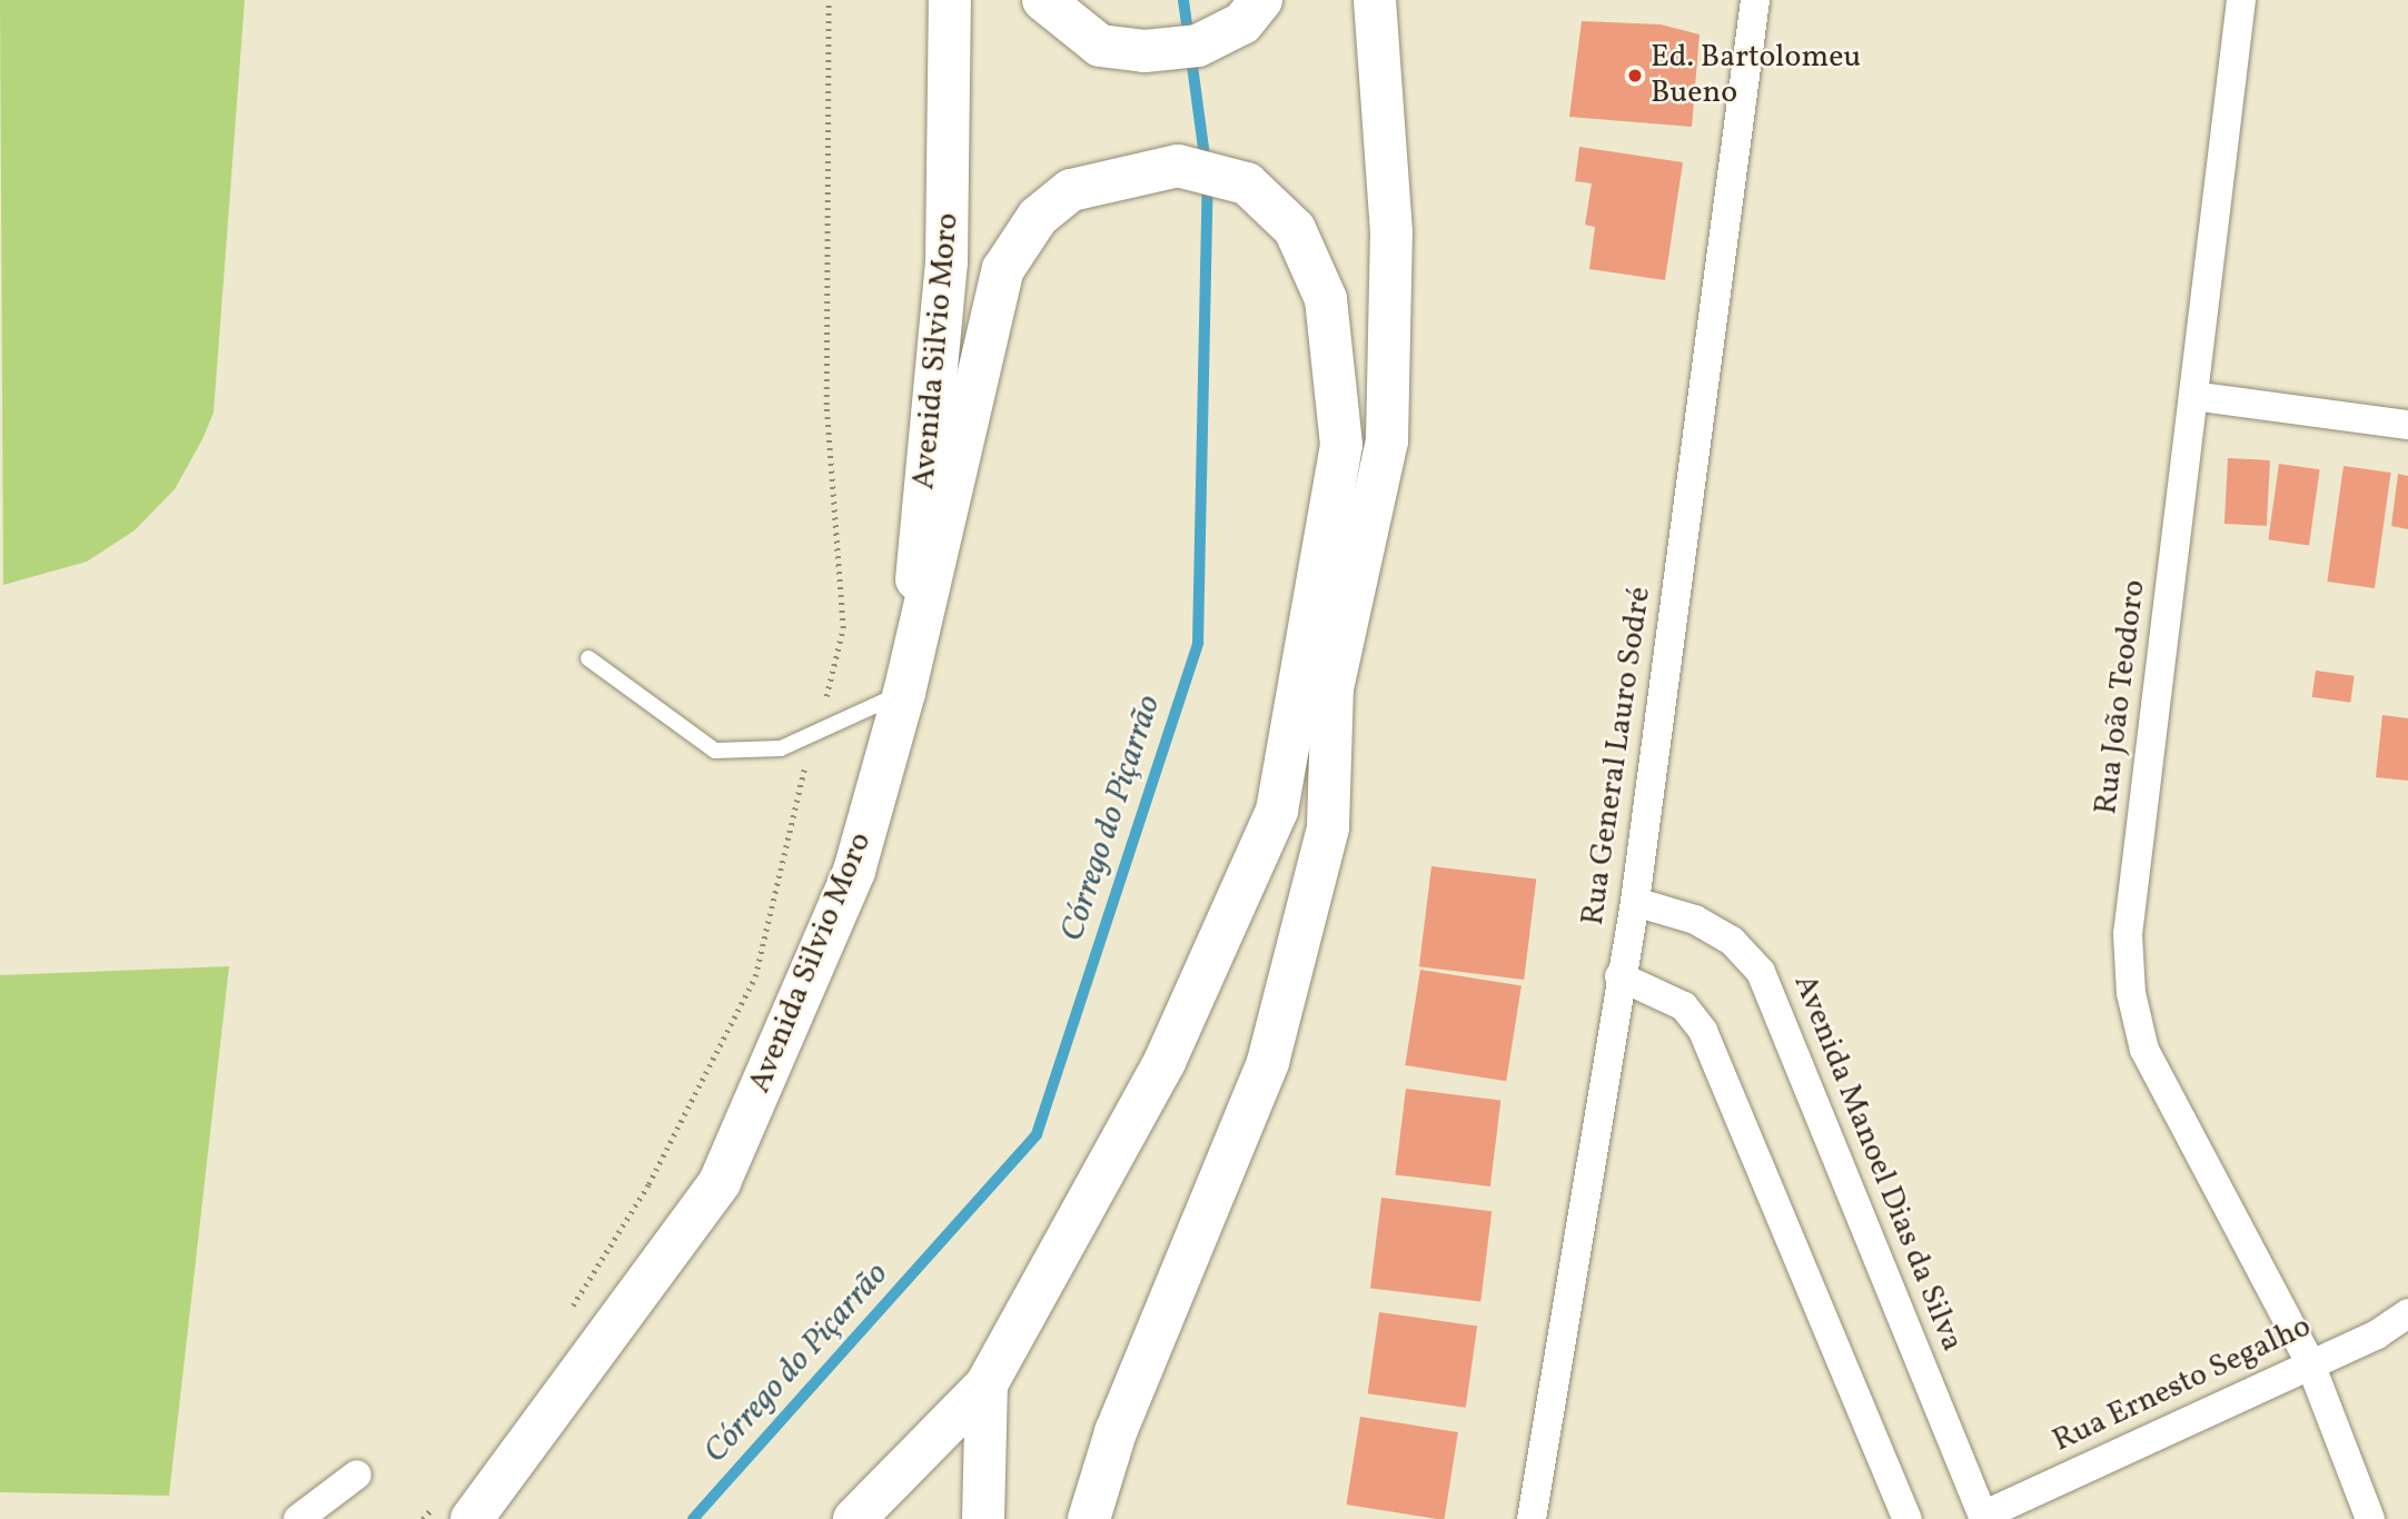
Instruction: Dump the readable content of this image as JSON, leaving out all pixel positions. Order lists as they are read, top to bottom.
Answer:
{
  "streets": {
    "main road": ["Avenida Silvio Moro"],
    "street": [
      "Rua João Teodoro",
      "Rua General Lauro Sodré",
      "Avenida Manoel Dias da Silva",
      "Rua Ernesto Segalho"
    ]
  },
  "crossings": [
    ["Rua João Teodoro", "Rua Ernesto Segalho"],
    ["Rua General Lauro Sodré", "Avenida Manoel Dias da Silva"],
    ["Avenida Manoel Dias da Silva", "Rua Ernesto Segalho"]
  ],
  "water": ["Córrego do Piçarrão"],
  "places": ["Ed. Bartolomeu Bueno"]
}
